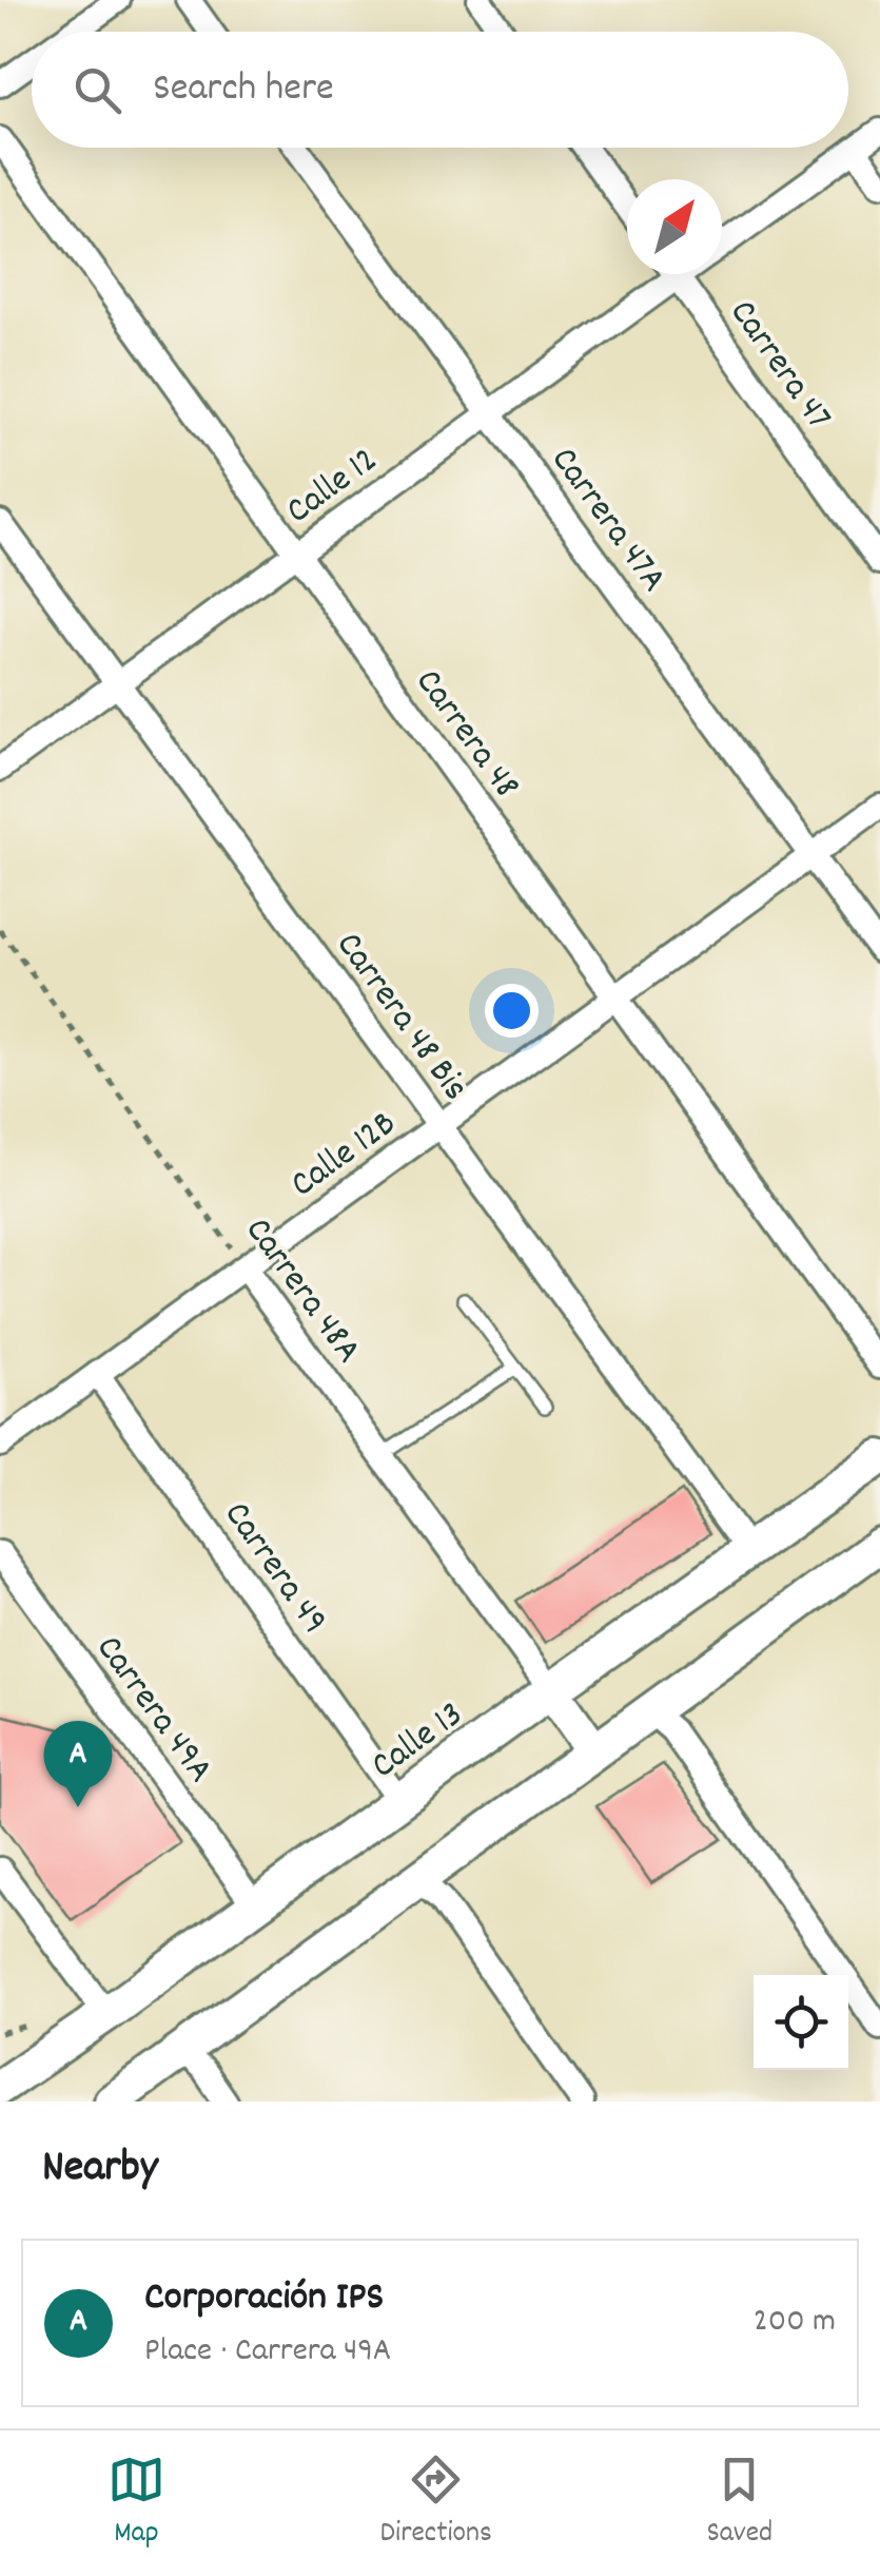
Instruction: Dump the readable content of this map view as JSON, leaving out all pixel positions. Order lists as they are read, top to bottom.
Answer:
{
  "streets": {
    "main road": ["Calle 13"],
    "street": [
      "Carrera 47",
      "Calle 12",
      "Carrera 47A",
      "Carrera 48",
      "Carrera 48 Bis",
      "Calle 12B",
      "Carrera 48A",
      "Carrera 49",
      "Carrera 49A"
    ]
  },
  "crossings": [
    ["Calle 12", "Carrera 47A"],
    ["Calle 12", "Carrera 48"],
    ["Calle 12", "Carrera 48 Bis"],
    ["Carrera 47A", "Calle 12B"],
    ["Carrera 48", "Calle 12B"],
    ["Carrera 48 Bis", "Calle 12B"],
    ["Carrera 48 Bis", "Calle 13"],
    ["Calle 12B", "Carrera 48A"],
    ["Calle 12B", "Carrera 49"],
    ["Carrera 48A", "Calle 13"],
    ["Carrera 49", "Calle 13"],
    ["Carrera 49A", "Calle 13"]
  ],
  "north": "top right",
  "page": {
    "search": "Search here",
    "pins": "A",
    "heading": "Nearby",
    "list": [
      {
        "mark": "A",
        "name": "Corporación IPS",
        "note": "Place · Carrera 49A",
        "value": "200 m"
      }
    ],
    "nav": ["Map", "Directions", "Saved"]
  }
}
